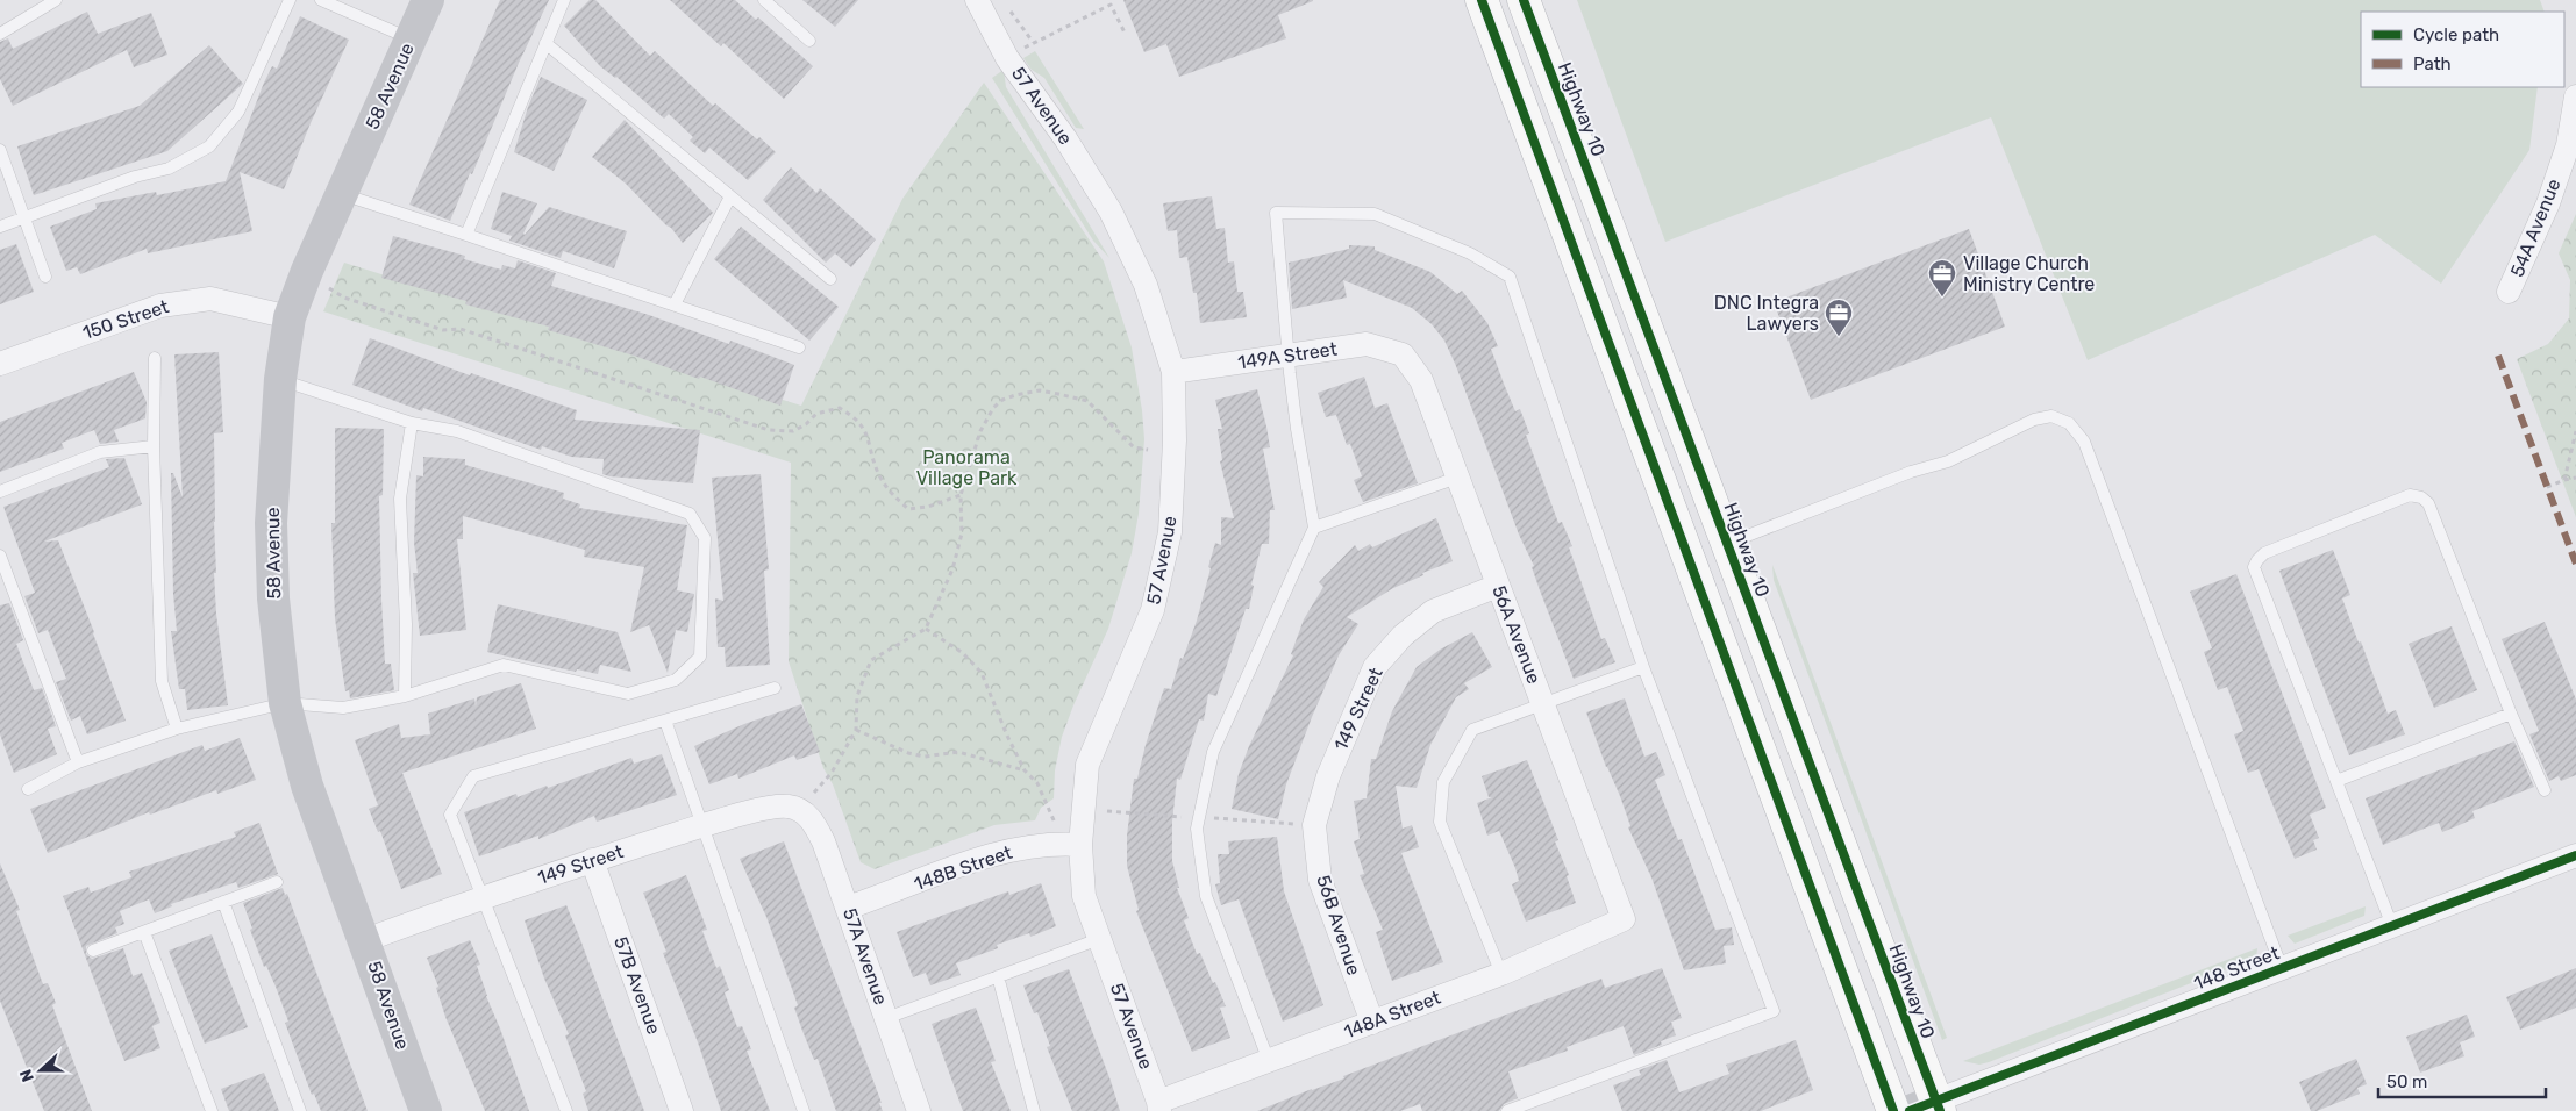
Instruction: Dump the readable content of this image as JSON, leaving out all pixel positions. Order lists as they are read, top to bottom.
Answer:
{
  "streets": {
    "highway": ["Highway 10"],
    "street": [
      "58 Avenue",
      "57 Avenue",
      "54A Avenue",
      "150 Street",
      "149A Street",
      "56A Avenue",
      "149 Street",
      "148B Street",
      "56B Avenue",
      "57A Avenue",
      "148 Street",
      "57B Avenue",
      "148A Street"
    ]
  },
  "crossings": [
    ["58 Avenue", "150 Street"],
    ["58 Avenue", "149 Street"],
    ["57 Avenue", "149A Street"],
    ["57 Avenue", "148B Street"],
    ["57 Avenue", "148A Street"],
    ["Highway 10", "148 Street"],
    ["149A Street", "56A Avenue"],
    ["56A Avenue", "149 Street"],
    ["56A Avenue", "148A Street"],
    ["149 Street", "56B Avenue"],
    ["149 Street", "57A Avenue"],
    ["149 Street", "57B Avenue"],
    ["148B Street", "57A Avenue"],
    ["56B Avenue", "148A Street"]
  ],
  "parks": ["Panorama Village Park"],
  "places": {
    "office": ["Village Church Ministry Centre", "DNC Integra Lawyers"]
  },
  "legend": ["Cycle path", "Path"],
  "scale_bar": "50 m",
  "north": "left"
}
